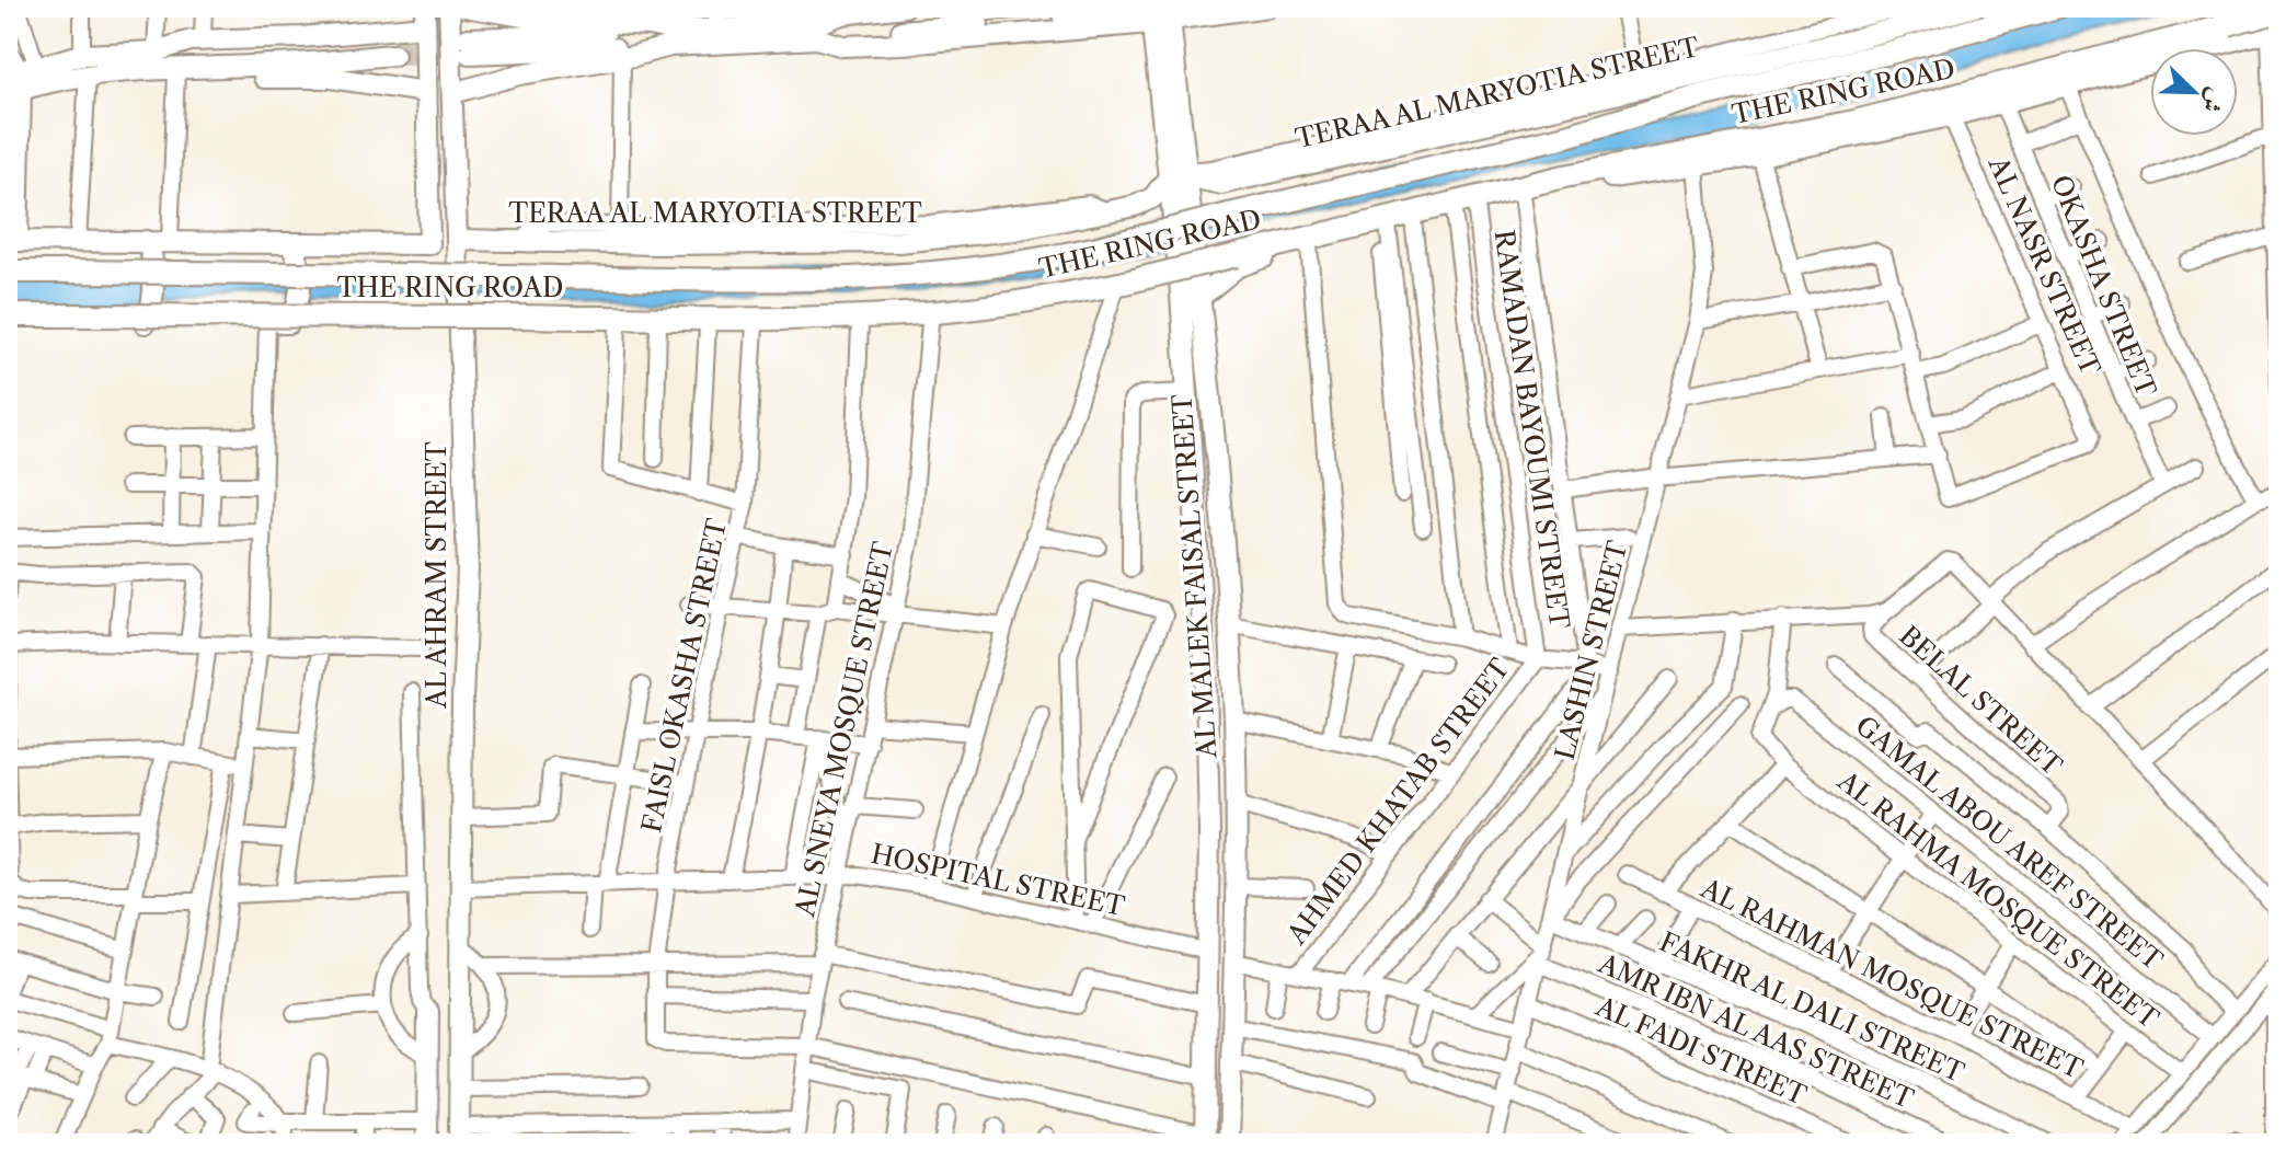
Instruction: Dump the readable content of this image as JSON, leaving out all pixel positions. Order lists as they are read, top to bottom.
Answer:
{
  "streets": {
    "highway": ["THE RING ROAD"],
    "main road": ["TERAA AL MARYOTIA STREET", "AL AHRAM STREET", "AL MALEK FAISAL STREET"],
    "street": [
      "AL NASR STREET",
      "OKASHA STREET",
      "RAMADAN BAYOUMI STREET",
      "LASHIN STREET",
      "FAISL OKASHA STREET",
      "BELAL STREET",
      "AL SNEYA MOSQUE STREET",
      "AHMED KHATAB STREET",
      "GAMAL ABOU AREF STREET",
      "HOSPITAL STREET",
      "AL RAHMA MOSQUE STREET",
      "AL RAHMAN MOSQUE STREET",
      "FAKHR AL DALI STREET",
      "AMR IBN AL AAS STREET",
      "AL FADI STREET"
    ]
  },
  "crossings": [
    ["TERAA AL MARYOTIA STREET", "AL AHRAM STREET"],
    ["TERAA AL MARYOTIA STREET", "AL MALEK FAISAL STREET"],
    ["RAMADAN BAYOUMI STREET", "AHMED KHATAB STREET"],
    ["AL AHRAM STREET", "HOSPITAL STREET"],
    ["AL MALEK FAISAL STREET", "HOSPITAL STREET"],
    ["LASHIN STREET", "FAKHR AL DALI STREET"],
    ["LASHIN STREET", "AMR IBN AL AAS STREET"],
    ["LASHIN STREET", "AL FADI STREET"],
    ["FAISL OKASHA STREET", "AL SNEYA MOSQUE STREET"],
    ["FAISL OKASHA STREET", "HOSPITAL STREET"],
    ["AL SNEYA MOSQUE STREET", "HOSPITAL STREET"],
    ["GAMAL ABOU AREF STREET", "AL RAHMA MOSQUE STREET"]
  ],
  "north": "bottom right"
}
